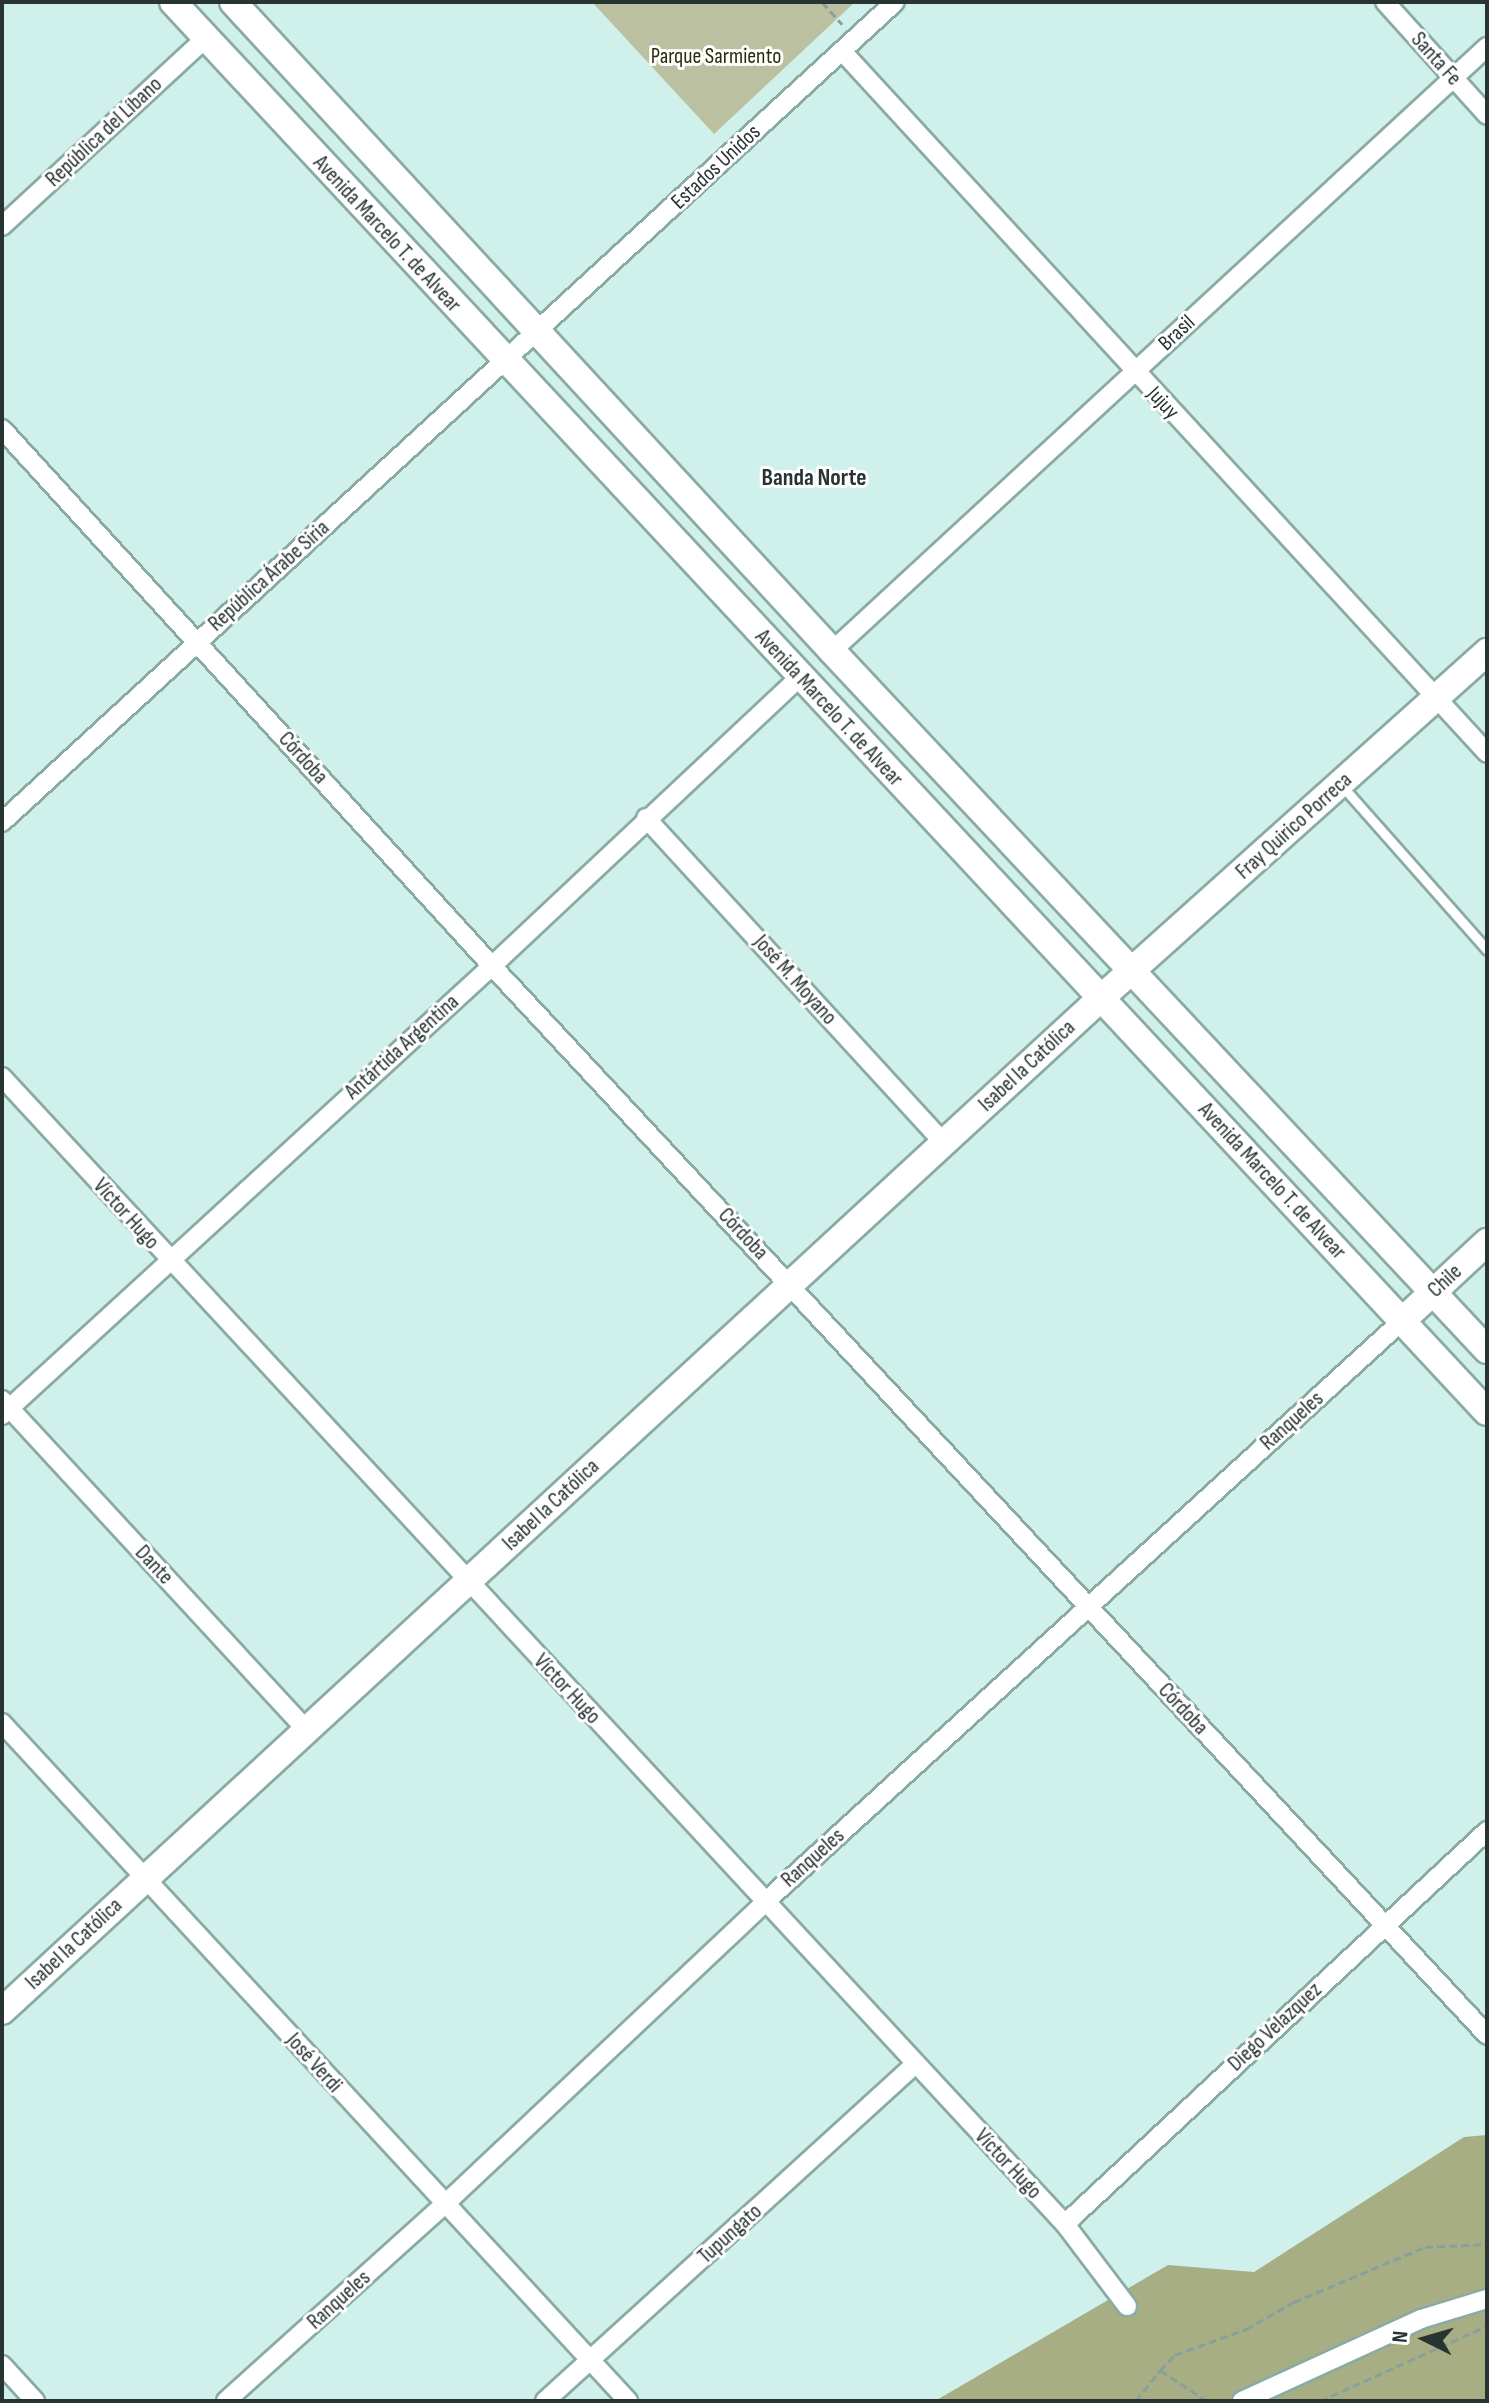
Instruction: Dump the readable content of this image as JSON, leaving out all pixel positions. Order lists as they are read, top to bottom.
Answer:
{
  "streets": {
    "main road": [
      "Avenida Marcelo T. de Alvear",
      "Fray Quirico Porreca",
      "Isabel la Católica",
      "Chile"
    ],
    "street": [
      "Santa Fe",
      "República del Líbano",
      "Estados Unidos",
      "Brasil",
      "Jujuy",
      "República Árabe Siria",
      "Córdoba",
      "José M. Moyano",
      "Antártida Argentina",
      "Víctor Hugo",
      "Ranqueles",
      "Dante",
      "Diego Velazquez",
      "José Verdi",
      "Tupungato"
    ]
  },
  "crossings": [
    ["Santa Fe", "Brasil"],
    ["República del Líbano", "Avenida Marcelo T. de Alvear"],
    ["Estados Unidos", "Avenida Marcelo T. de Alvear"],
    ["Estados Unidos", "Jujuy"],
    ["Estados Unidos", "República Árabe Siria"],
    ["Avenida Marcelo T. de Alvear", "Brasil"],
    ["Avenida Marcelo T. de Alvear", "República Árabe Siria"],
    ["Avenida Marcelo T. de Alvear", "Fray Quirico Porreca"],
    ["Avenida Marcelo T. de Alvear", "Antártida Argentina"],
    ["Avenida Marcelo T. de Alvear", "Isabel la Católica"],
    ["Avenida Marcelo T. de Alvear", "Chile"],
    ["Avenida Marcelo T. de Alvear", "Ranqueles"],
    ["Brasil", "Jujuy"],
    ["Jujuy", "Fray Quirico Porreca"],
    ["República Árabe Siria", "Córdoba"],
    ["Córdoba", "Antártida Argentina"],
    ["Córdoba", "Isabel la Católica"],
    ["Córdoba", "Ranqueles"],
    ["Córdoba", "Diego Velazquez"],
    ["Fray Quirico Porreca", "Isabel la Católica"],
    ["José M. Moyano", "Antártida Argentina"],
    ["José M. Moyano", "Isabel la Católica"],
    ["Antártida Argentina", "Víctor Hugo"],
    ["Antártida Argentina", "Dante"],
    ["Isabel la Católica", "Víctor Hugo"],
    ["Isabel la Católica", "Dante"],
    ["Isabel la Católica", "José Verdi"],
    ["Víctor Hugo", "Ranqueles"],
    ["Víctor Hugo", "Diego Velazquez"],
    ["Víctor Hugo", "Tupungato"],
    ["Chile", "Ranqueles"],
    ["Ranqueles", "José Verdi"],
    ["José Verdi", "Tupungato"]
  ],
  "districts": ["Banda Norte"],
  "parks": ["Parque Sarmiento"],
  "north": "left"
}
